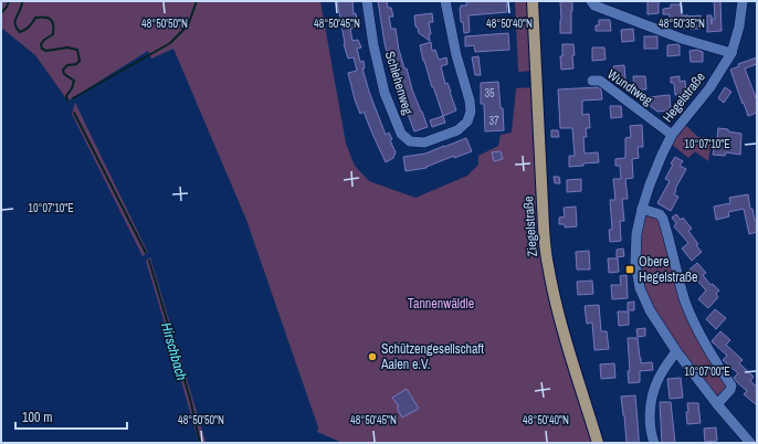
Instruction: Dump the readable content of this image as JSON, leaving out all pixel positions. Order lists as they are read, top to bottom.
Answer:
{
  "streets": {
    "main road": ["Ziegelstraße"],
    "street": ["Schlehenweg", "Wundtweg", "Hegelstraße"]
  },
  "crossings": [
    ["Wundtweg", "Hegelstraße"]
  ],
  "water": ["Hirschbach"],
  "parks": ["Tannenwäldle"],
  "places": {
    "transit": ["Obere Hegelstraße"],
    "other": ["Schützengesellschaft Aalen e.V."]
  },
  "house_numbers": ["35", "37"],
  "scale_bar": "100 m",
  "coordinates": [
    "48°50'50\"N",
    "48°50'45\"N",
    "48°50'40\"N",
    "48°50'35\"N",
    "10°07'10\"E",
    "10°07'00\"E"
  ]
}
